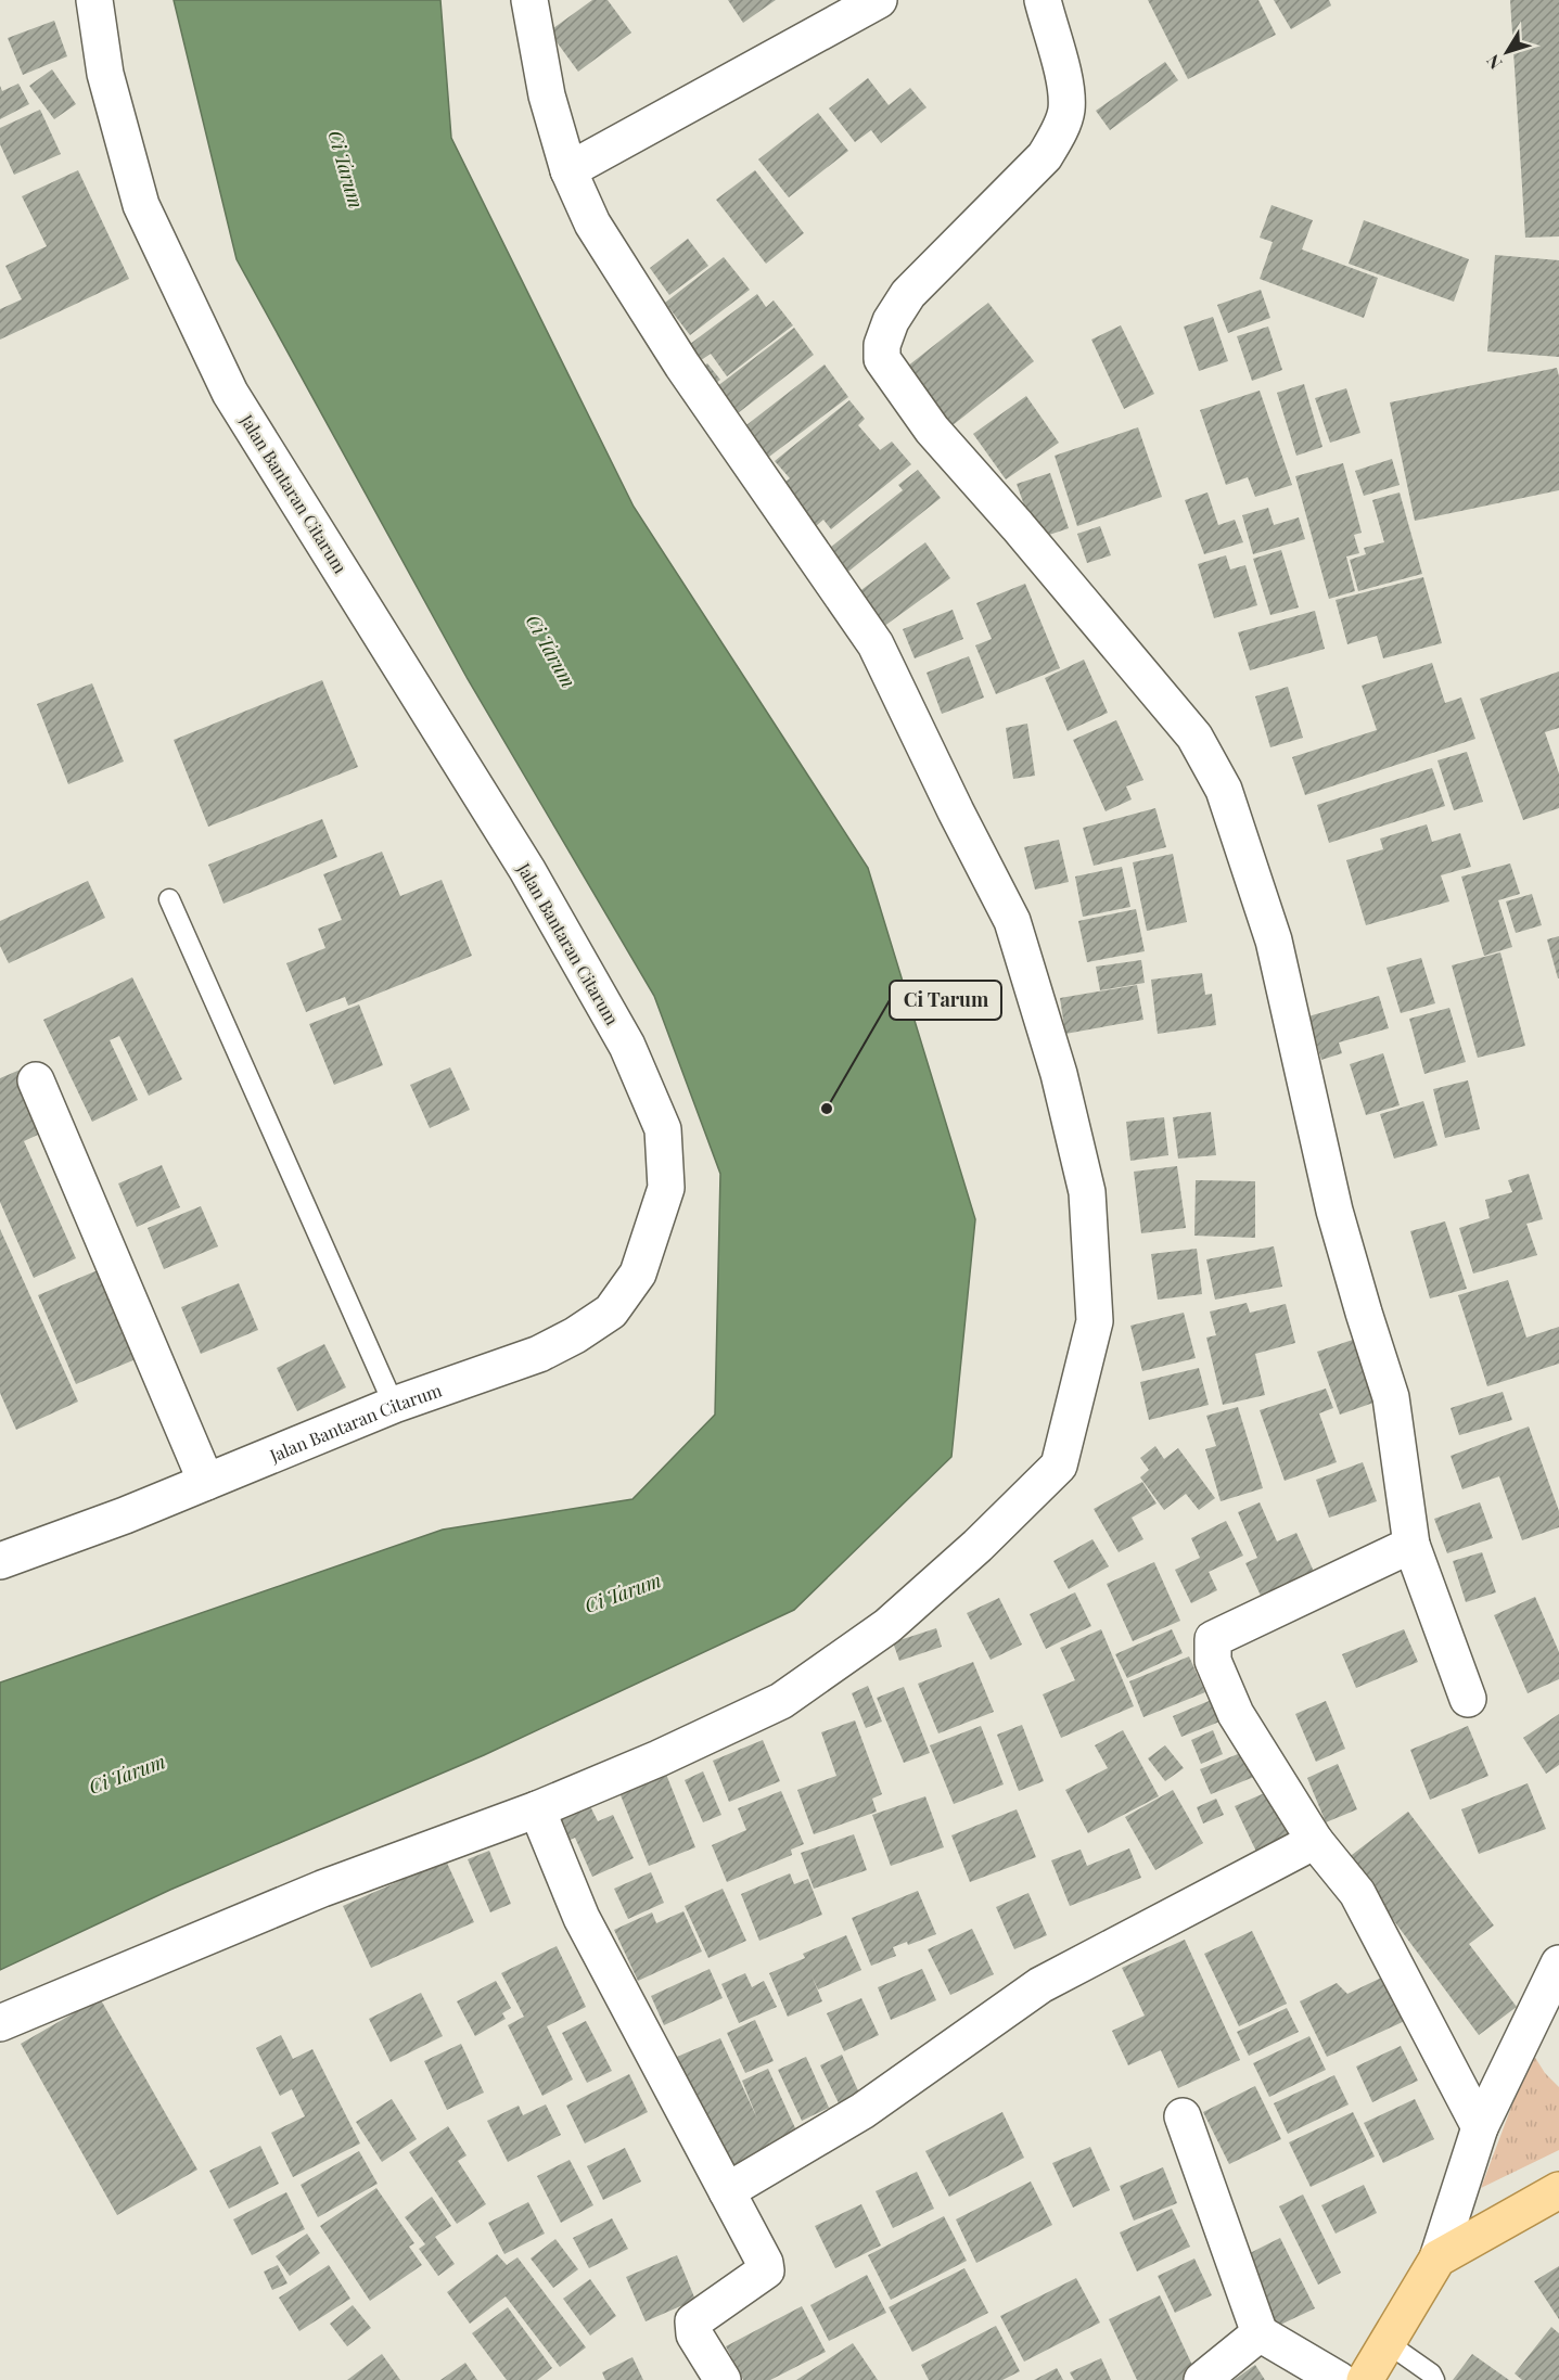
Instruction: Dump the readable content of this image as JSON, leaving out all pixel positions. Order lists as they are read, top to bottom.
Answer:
{
  "streets": {
    "street": ["Jalan Bantaran Citarum"]
  },
  "water": ["Ci Tarum"],
  "places": ["Ci Tarum"],
  "north": "bottom left"
}
